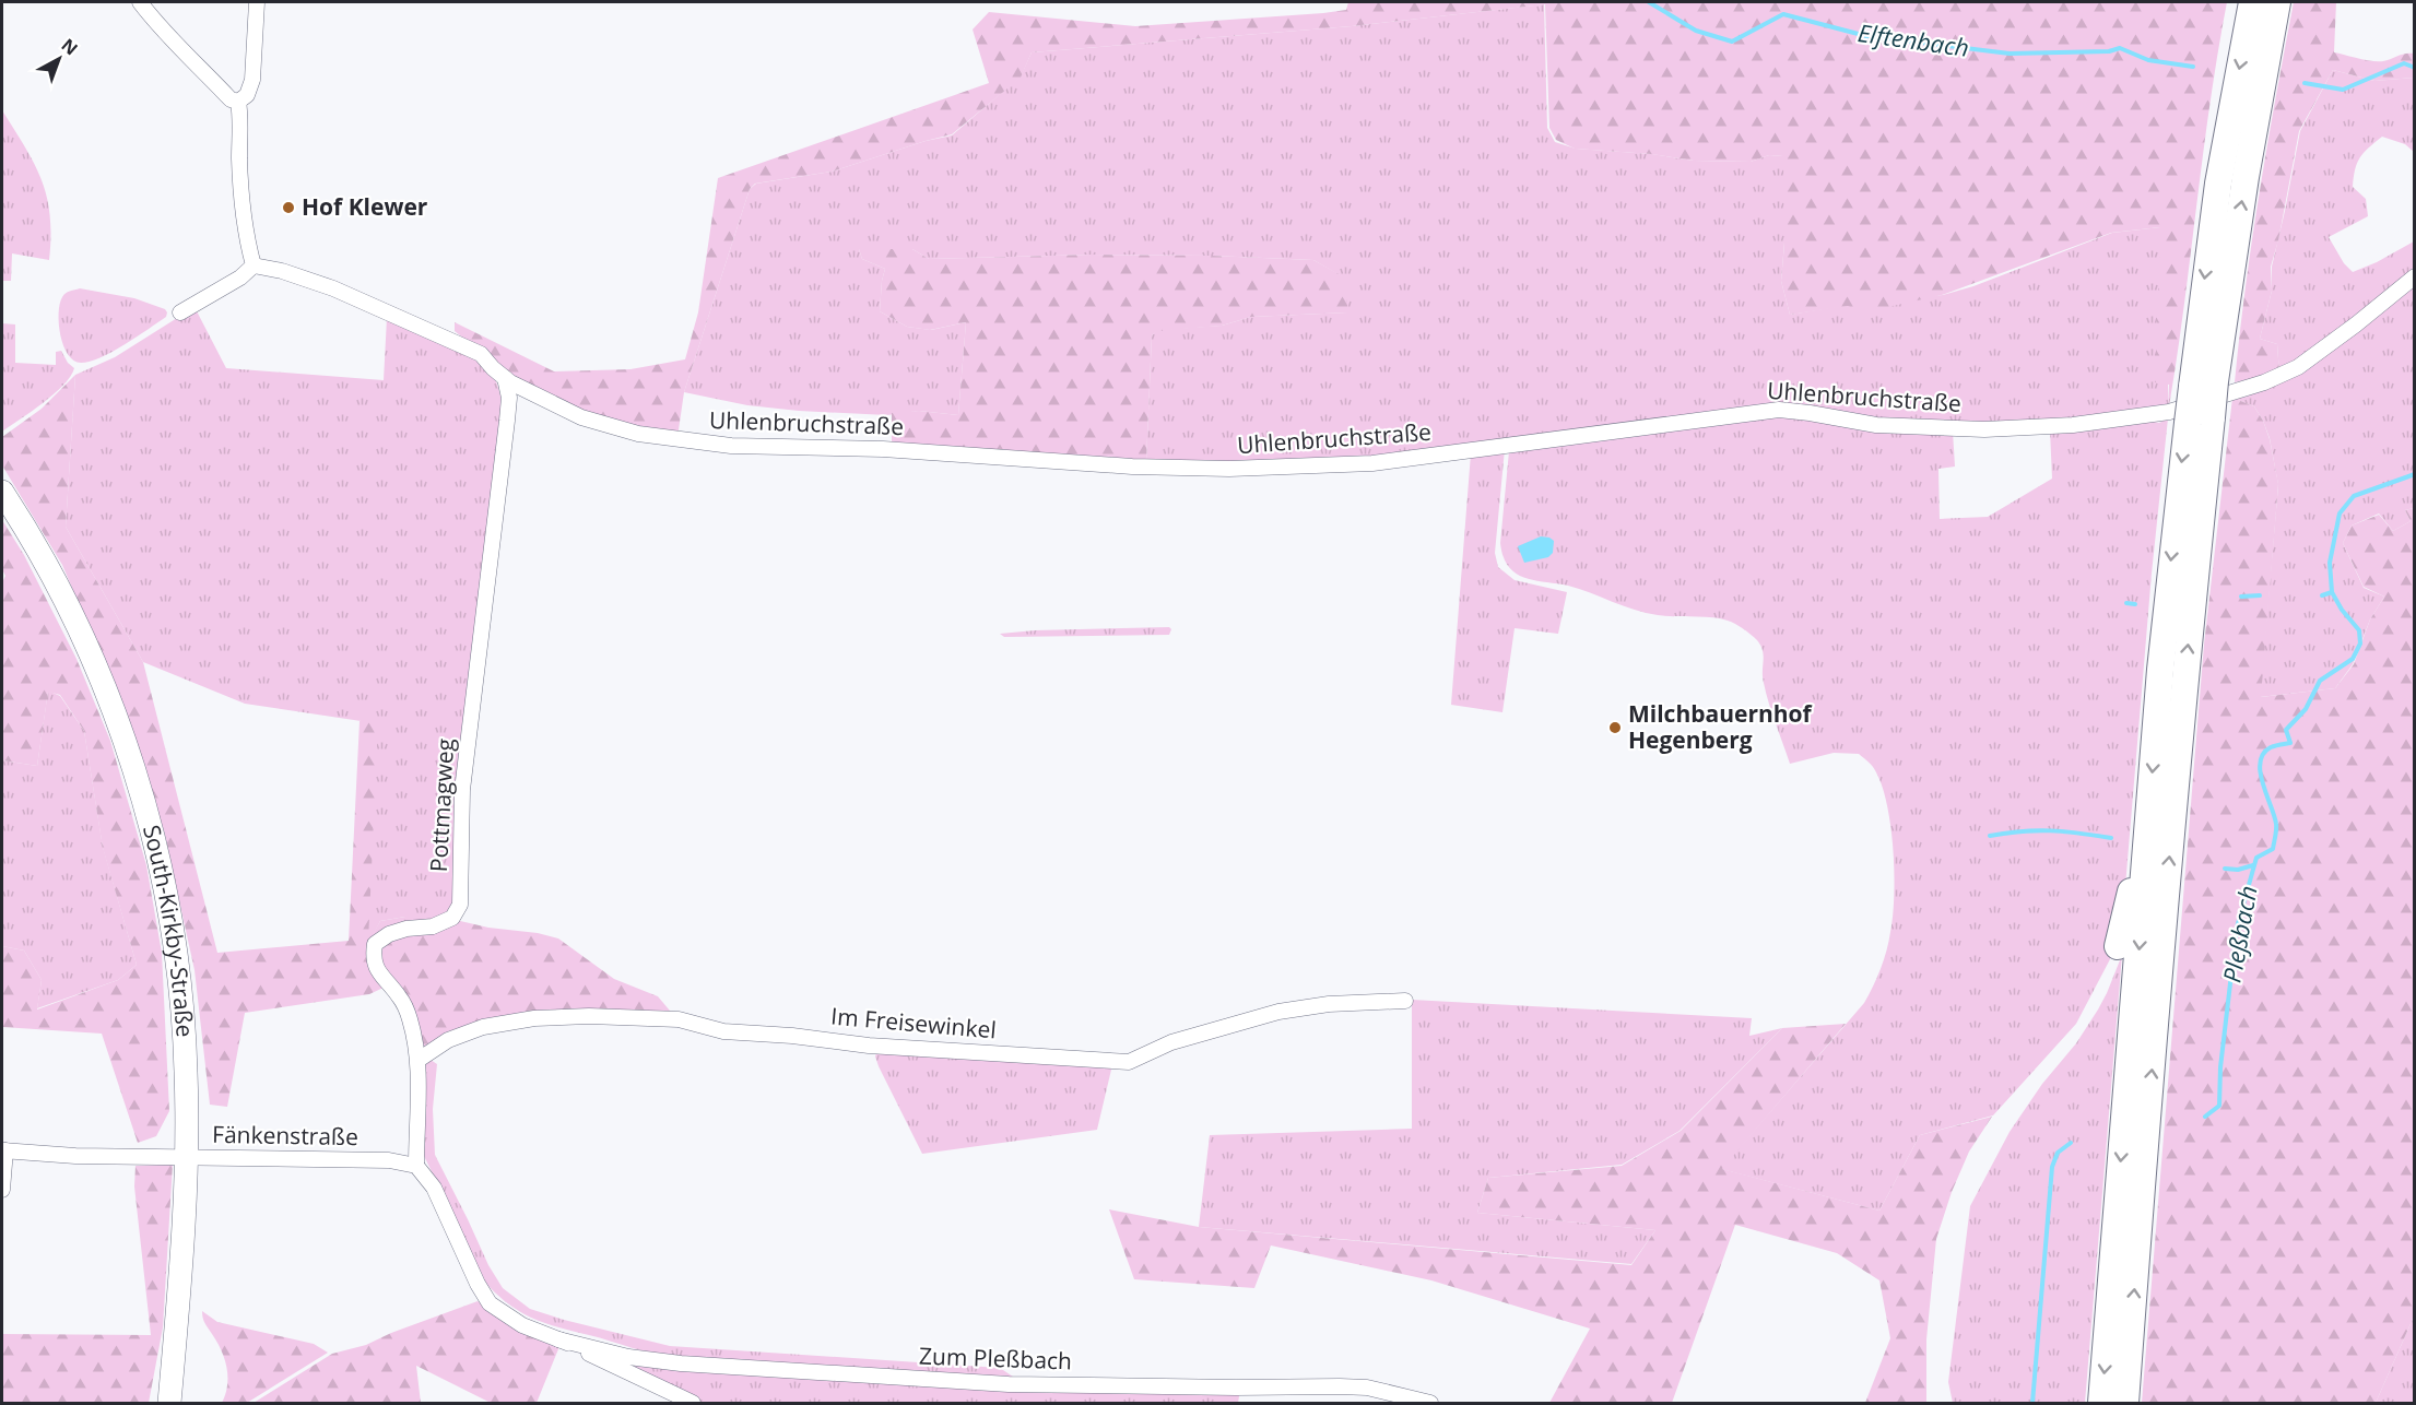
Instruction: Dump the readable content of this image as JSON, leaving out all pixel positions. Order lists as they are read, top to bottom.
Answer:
{
  "streets": {
    "main road": ["South-Kirkby-Straße"],
    "street": [
      "Uhlenbruchstraße",
      "Pottmagweg",
      "Im Freisewinkel",
      "Fänkenstraße",
      "Zum Pleßbach"
    ]
  },
  "crossings": [
    ["Uhlenbruchstraße", "Pottmagweg"],
    ["Pottmagweg", "Im Freisewinkel"],
    ["Pottmagweg", "Fänkenstraße"],
    ["South-Kirkby-Straße", "Fänkenstraße"]
  ],
  "water": ["Elftenbach", "Pleßbach"],
  "places": ["Hof Klewer", "Milchbauernhof Hegenberg"],
  "north": "top right"
}
